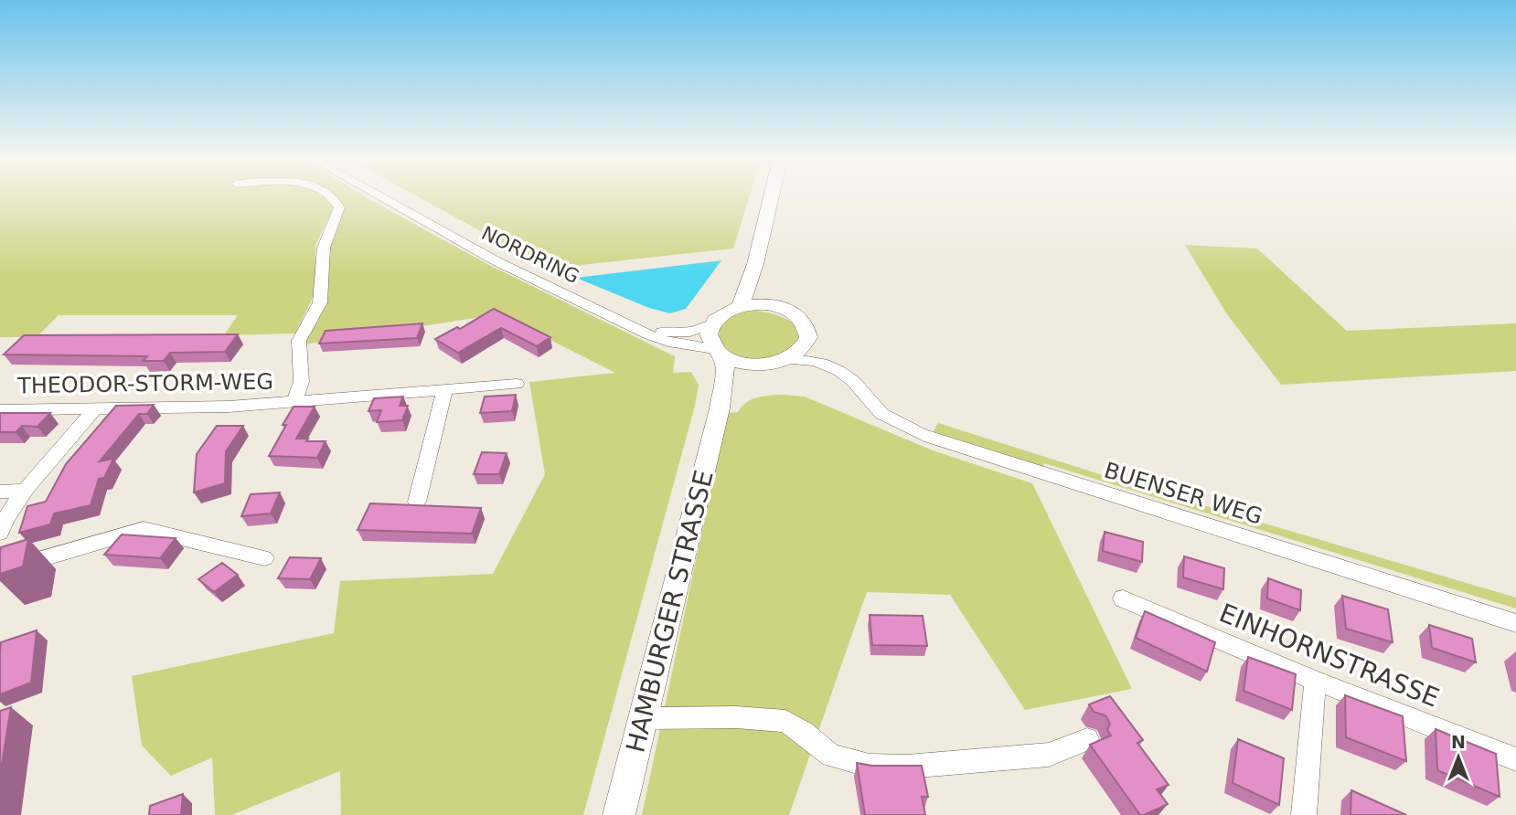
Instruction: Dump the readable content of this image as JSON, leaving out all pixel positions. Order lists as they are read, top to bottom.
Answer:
{
  "streets": {
    "main road": ["HAMBURGER STRASSE"],
    "street": [
      "NORDRING",
      "THEODOR-STORM-WEG",
      "BUENSER WEG",
      "EINHORNSTRASSE"
    ]
  },
  "crossings": [
    ["NORDRING", "BUENSER WEG"],
    ["NORDRING", "HAMBURGER STRASSE"],
    ["BUENSER WEG", "HAMBURGER STRASSE"]
  ],
  "north": "top"
}
